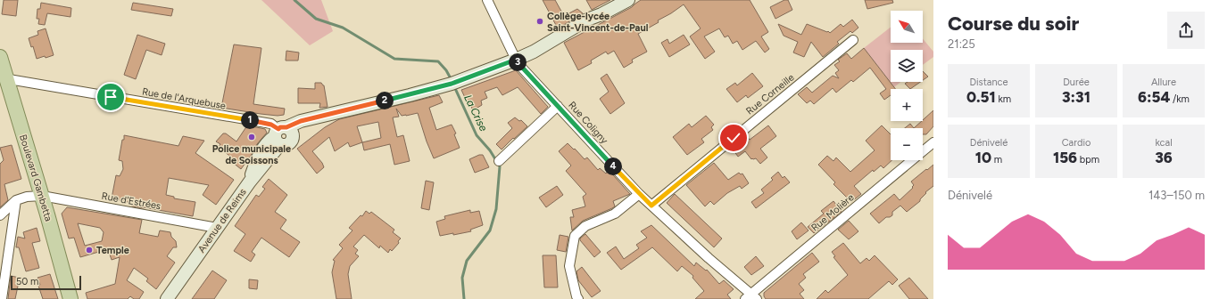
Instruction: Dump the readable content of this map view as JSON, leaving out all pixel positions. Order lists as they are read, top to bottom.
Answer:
{
  "streets": {
    "main road": ["Boulevard Gambetta", "Avenue de Reims"],
    "street": [
      "Rue Corneille",
      "Rue de l'Arquebuse",
      "Rue Coligny",
      "Rue d'Estrées",
      "Rue Molière"
    ]
  },
  "crossings": [
    ["Rue Corneille", "Rue Coligny"],
    ["Rue de l'Arquebuse", "Boulevard Gambetta"],
    ["Rue de l'Arquebuse", "Avenue de Reims"],
    ["Rue Coligny", "Rue Molière"],
    ["Boulevard Gambetta", "Rue d'Estrées"],
    ["Rue d'Estrées", "Avenue de Reims"]
  ],
  "water": ["La Crise"],
  "places": ["Collège-lycée Saint-Vincent-de-Paul", "Police municipale de Soissons", "Temple"],
  "scale_bar": "50 m",
  "north": "top left",
  "page": {
    "heading": ["Course du soir", "21:25"],
    "map_buttons": ["+", "−"],
    "pins": [
      "3",
      "2",
      "1",
      "4"
    ],
    "stats": [
      ["Distance", "0.51 km"],
      ["Durée", "3:31"],
      ["Allure", "6:54 /km"],
      ["Dénivelé", "10 m"],
      ["Cardio", "156 bpm"],
      ["kcal", "36"]
    ],
    "chart": ["Dénivelé", "143–150 m"],
    "scale": "50 m"
  }
}
